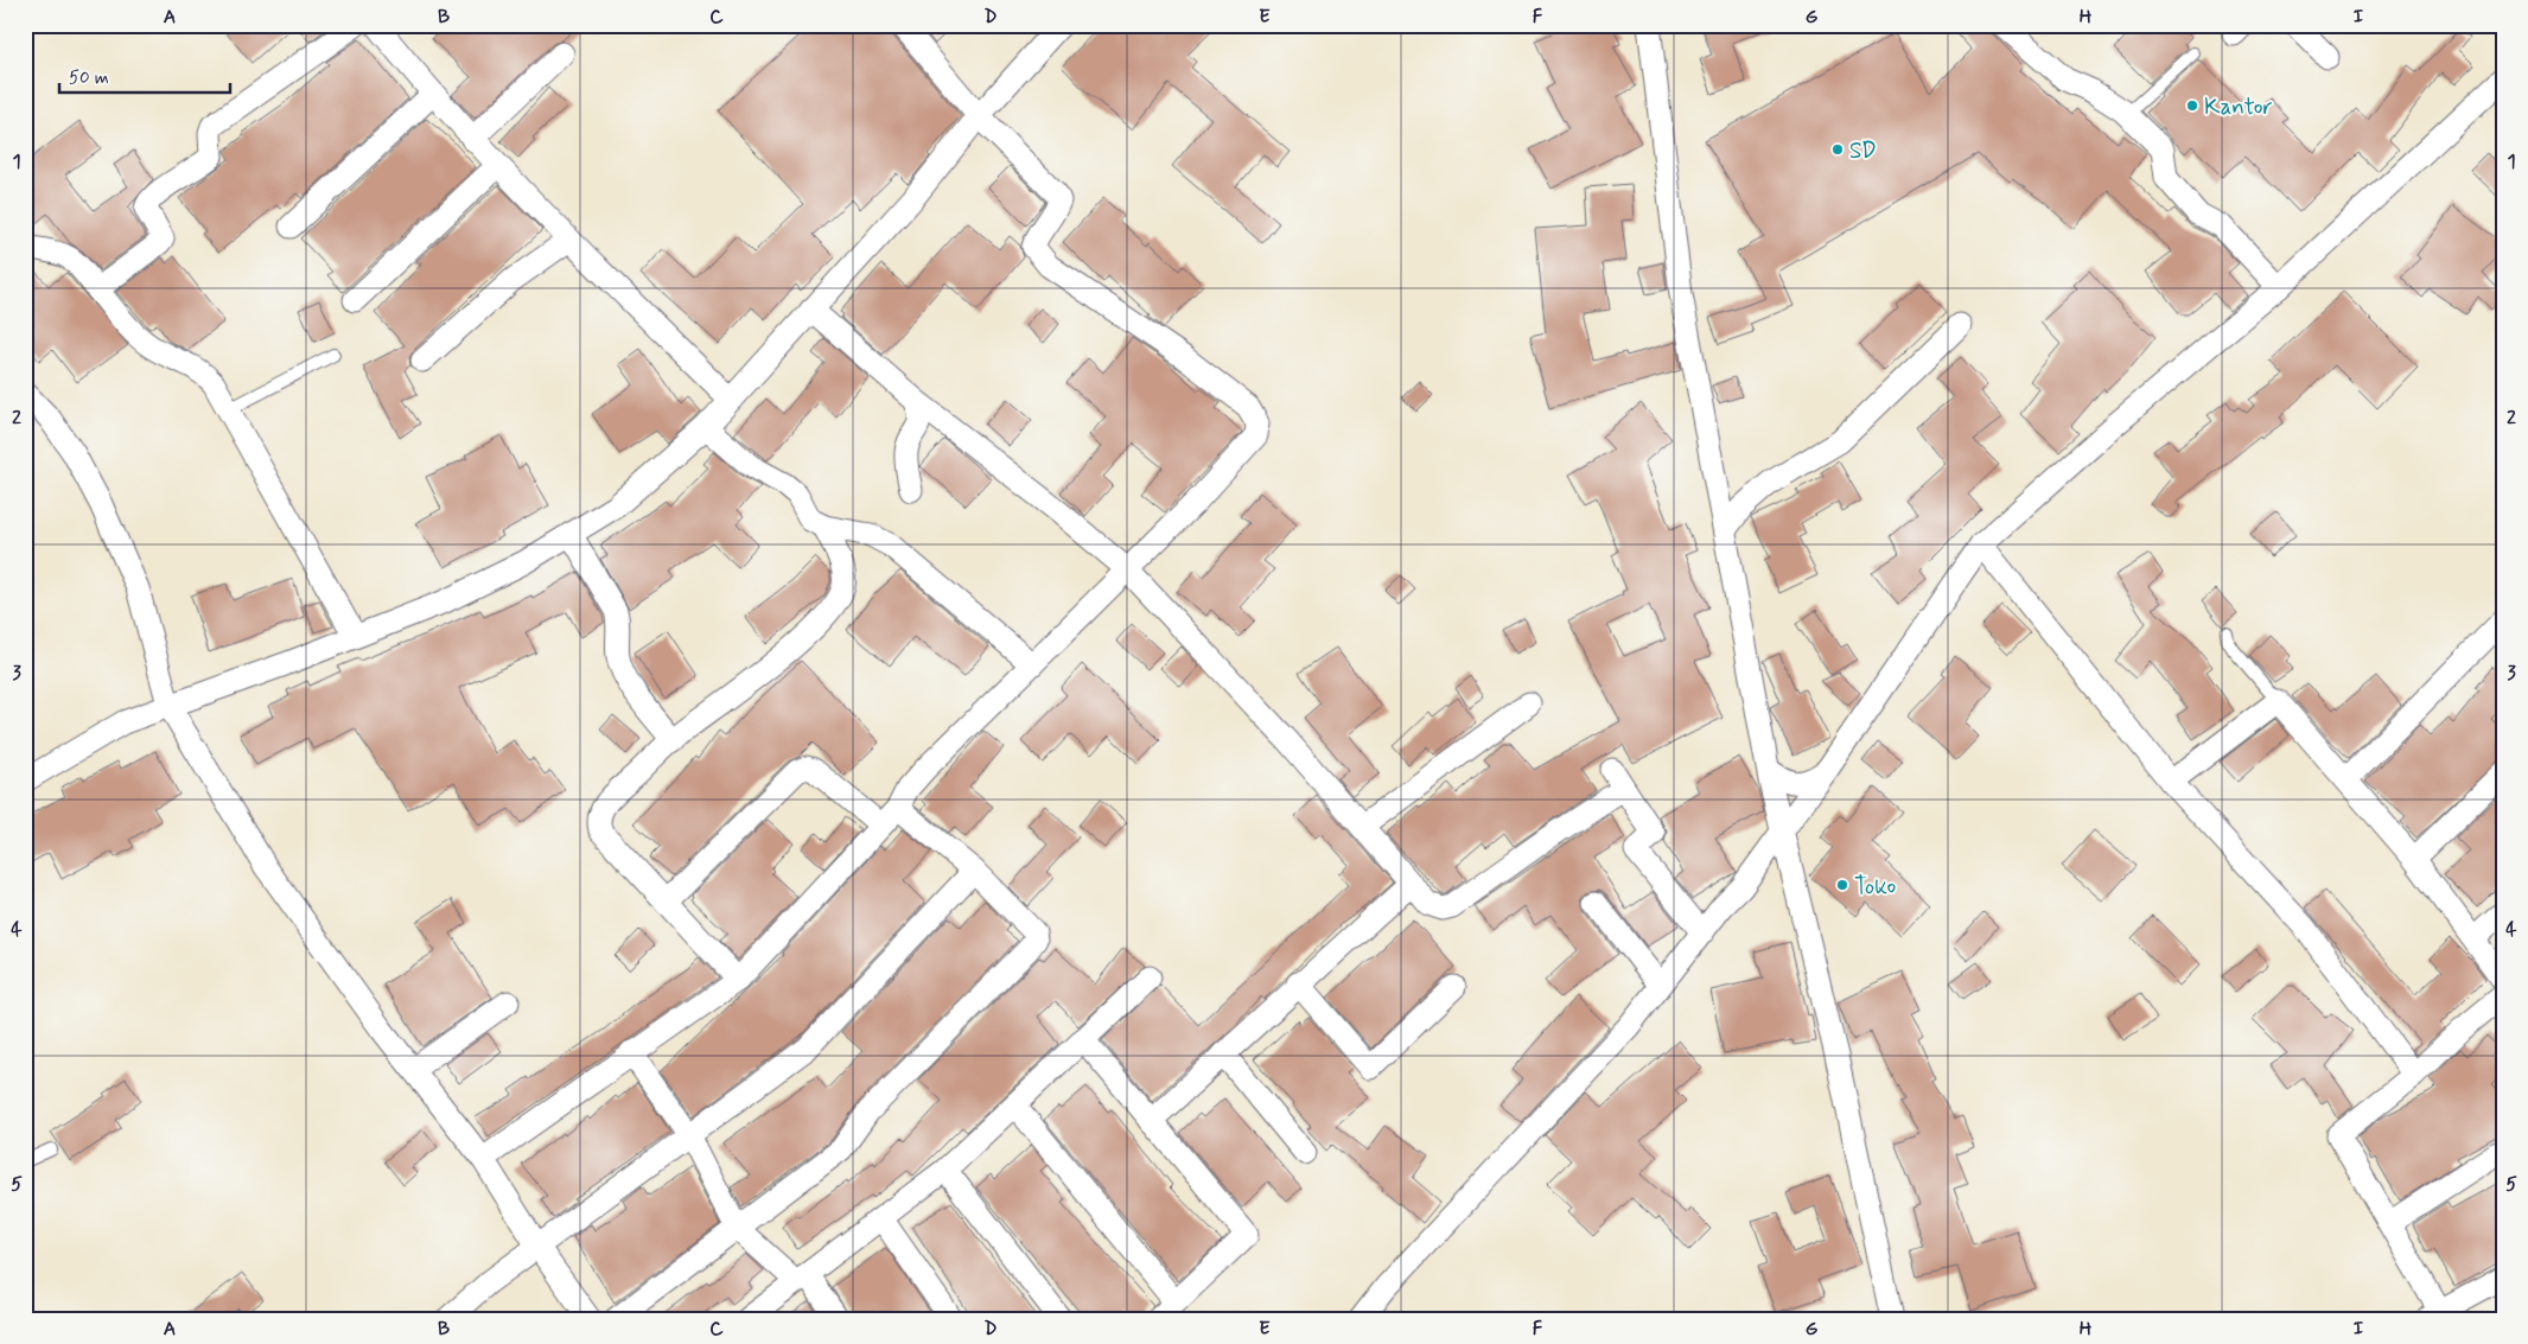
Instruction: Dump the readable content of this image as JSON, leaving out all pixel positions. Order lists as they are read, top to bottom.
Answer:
{
  "places": ["Kantor", "SD", "Toko"],
  "scale_bar": "50 m",
  "grid": {
    "columns": [
      "A",
      "B",
      "C",
      "D",
      "E",
      "F",
      "G",
      "H",
      "I"
    ],
    "rows": [
      "1",
      "2",
      "3",
      "4",
      "5"
    ]
  }
}
